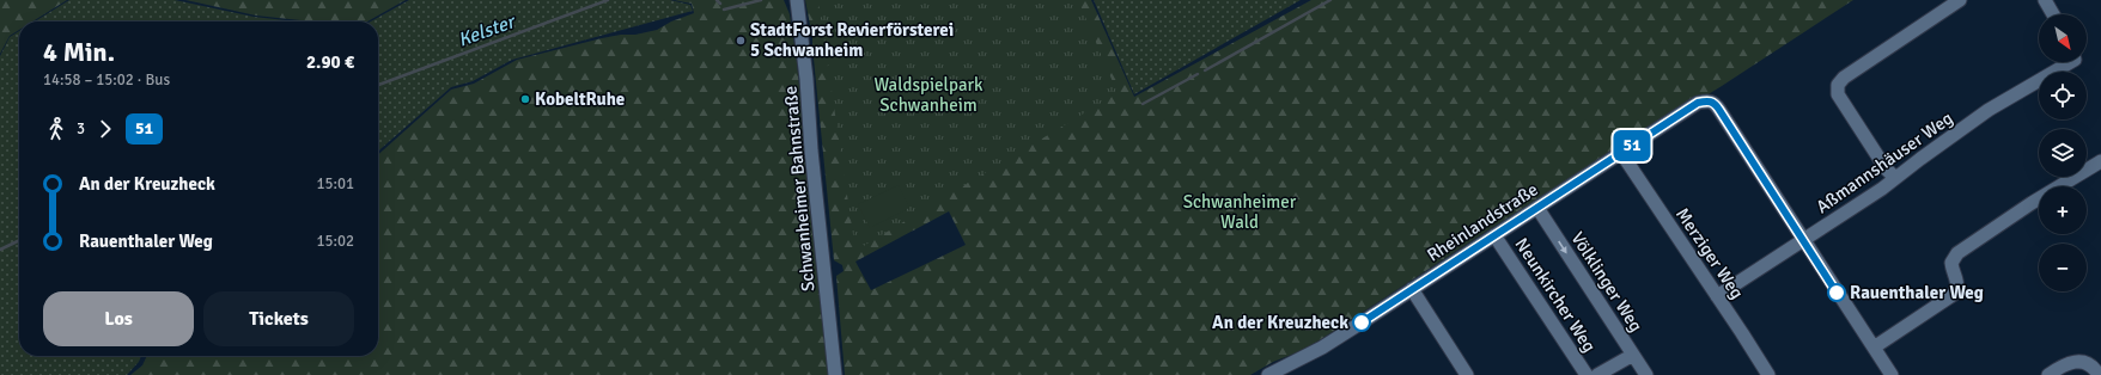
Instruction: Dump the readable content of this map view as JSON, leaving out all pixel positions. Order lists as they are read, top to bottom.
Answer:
{
  "streets": {
    "street": [
      "Aßmannshäuser Weg",
      "Schwanheimer Bahnstraße",
      "Rheinlandstraße",
      "Merziger Weg",
      "Völklinger Weg",
      "Neunkircher Weg"
    ]
  },
  "crossings": [
    ["Aßmannshäuser Weg", "Rheinlandstraße"],
    ["Aßmannshäuser Weg", "Merziger Weg"],
    ["Rheinlandstraße", "Merziger Weg"],
    ["Rheinlandstraße", "Völklinger Weg"],
    ["Rheinlandstraße", "Neunkircher Weg"],
    ["Völklinger Weg", "Neunkircher Weg"]
  ],
  "one_way": ["Völklinger Weg"],
  "water": ["Kelster"],
  "parks": ["Waldspielpark Schwanheim", "Schwanheimer Wald"],
  "places": [
    "StadtForst Revierförsterei 5 Schwanheim",
    "KobeltRuhe",
    "Rauenthaler Weg",
    "An der Kreuzheck"
  ],
  "lines": ["bus line 51"],
  "north": "bottom right",
  "page": {
    "on_map": "51",
    "map_buttons": ["+", "−"],
    "heading": ["4 Min.", "14:58 – 15:02 · Bus", "2.90 €"],
    "legs": ["3", "51"],
    "list": [
      {
        "name": "An der Kreuzheck",
        "value": "15:01"
      },
      {
        "name": "Rauenthaler Weg",
        "value": "15:02"
      }
    ],
    "buttons": ["Los", "Tickets"]
  }
}
